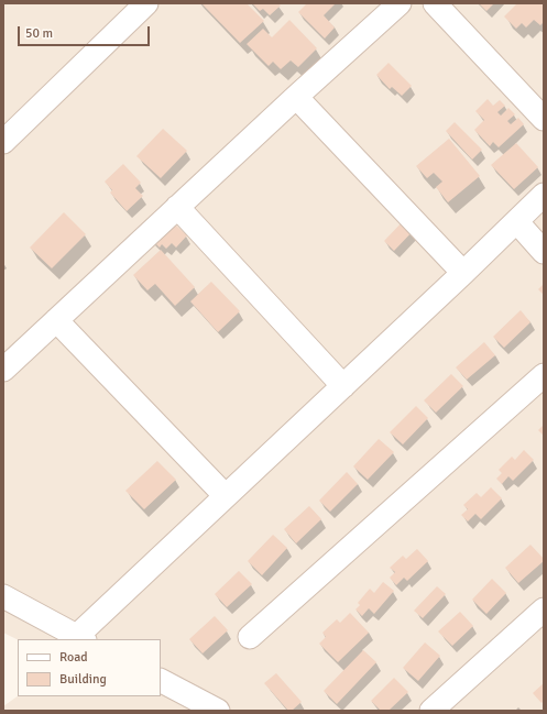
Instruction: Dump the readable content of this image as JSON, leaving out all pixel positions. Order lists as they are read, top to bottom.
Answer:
{
  "legend": ["Road", "Building"],
  "scale_bar": "50 m"
}
